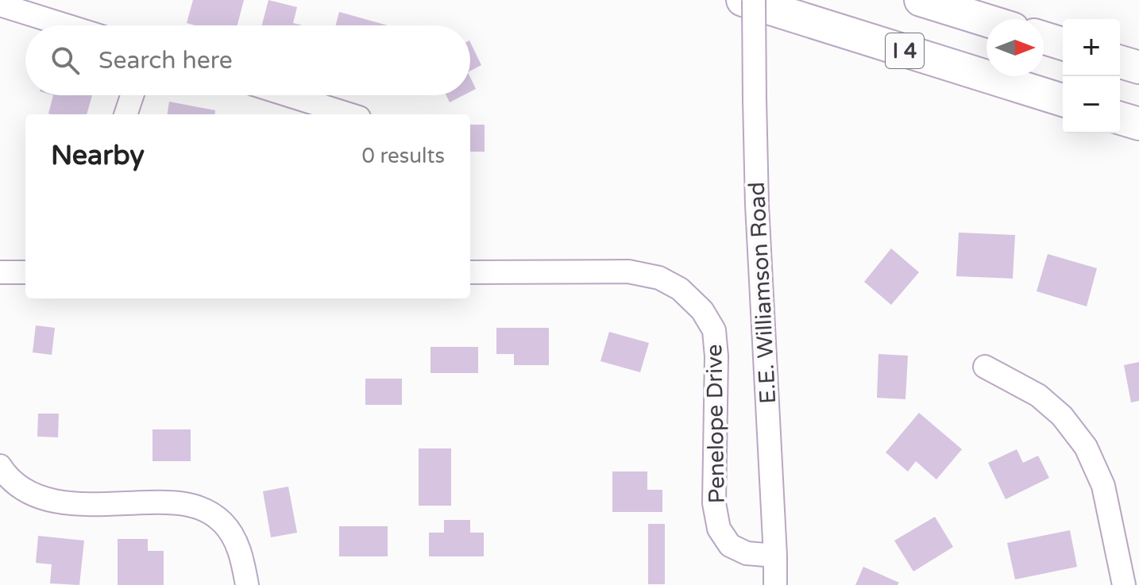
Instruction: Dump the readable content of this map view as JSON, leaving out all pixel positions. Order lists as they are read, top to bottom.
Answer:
{
  "streets": {
    "highway": ["I 4"],
    "street": ["E.E. Williamson Road", "Penelope Drive"]
  },
  "crossings": [
    ["E.E. Williamson Road", "Penelope Drive"]
  ],
  "north": "right",
  "page": {
    "map_buttons": ["+", "−"],
    "search": "Search here",
    "heading": ["Nearby", "0 results"]
  }
}
